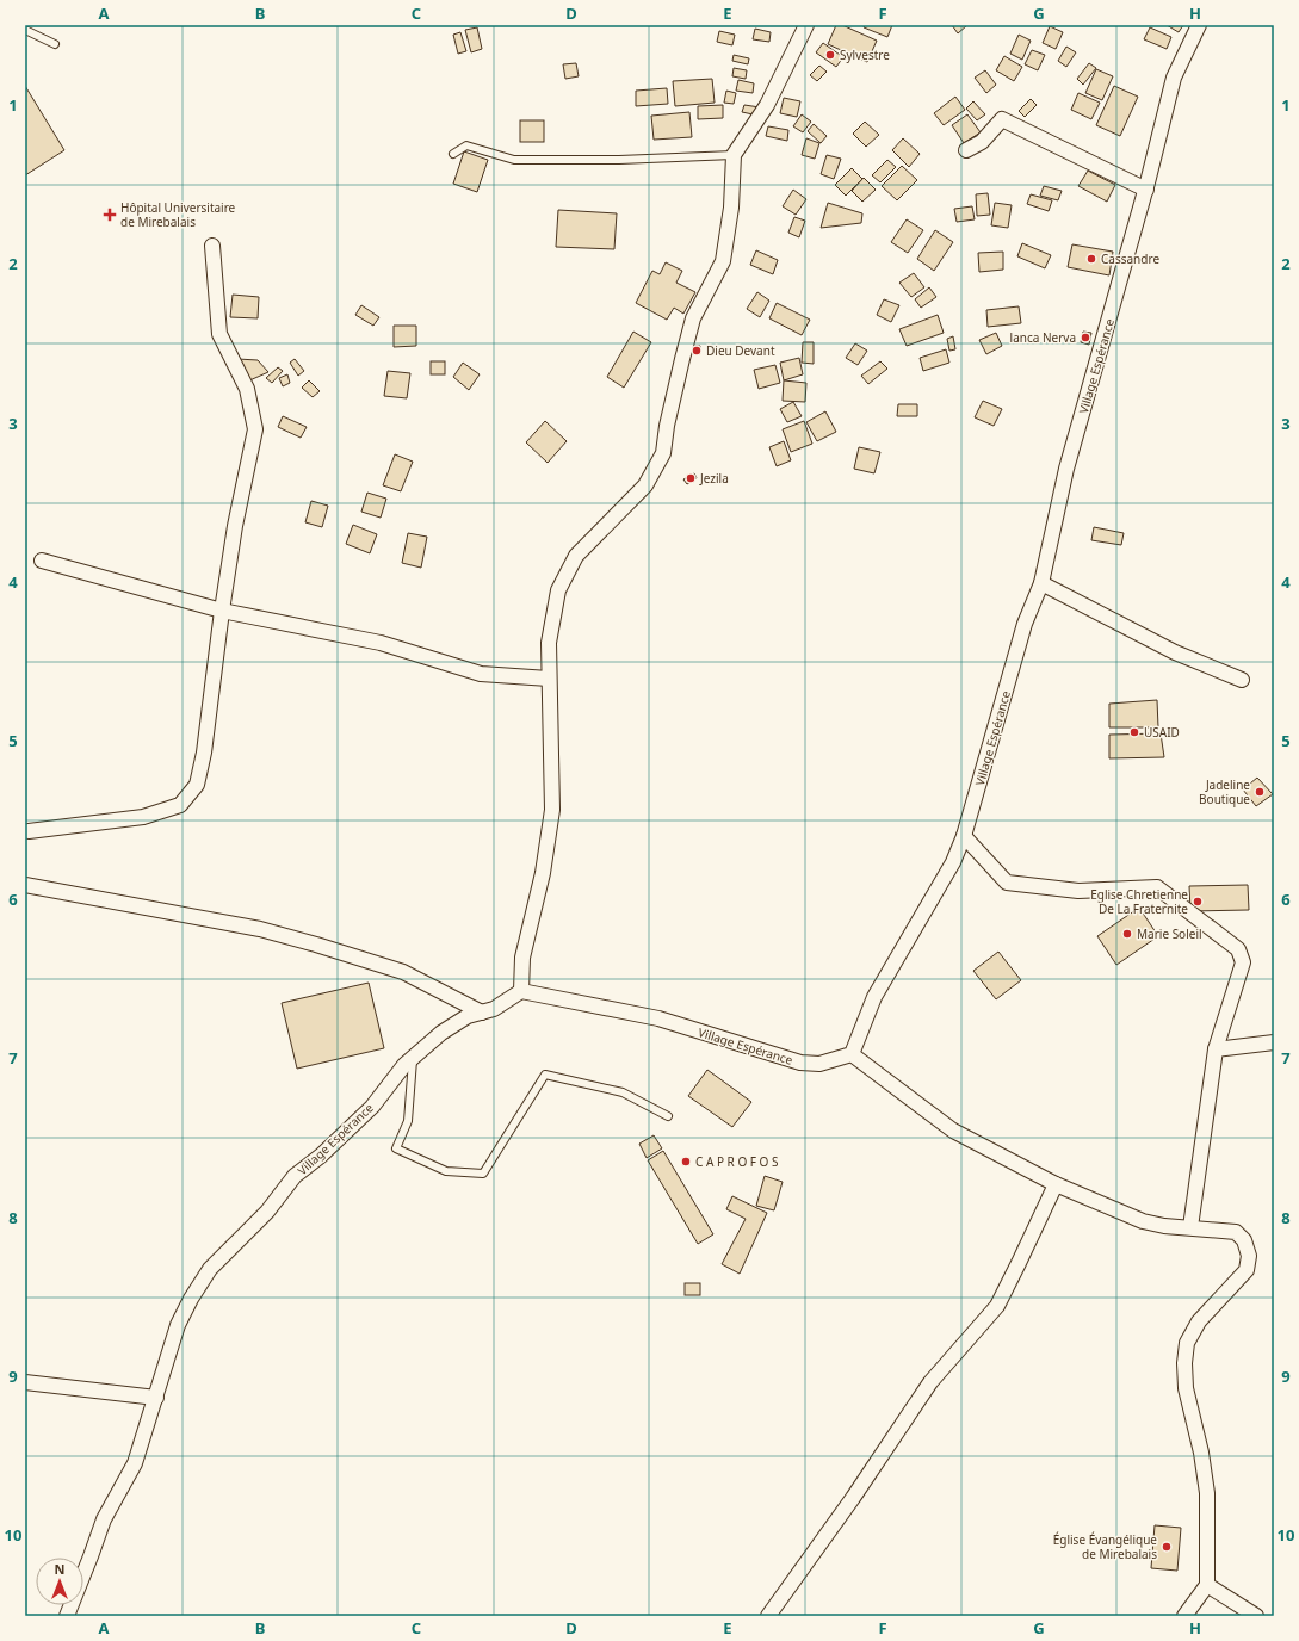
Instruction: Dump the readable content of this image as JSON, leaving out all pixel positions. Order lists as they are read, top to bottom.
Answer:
{
  "streets": {
    "street": ["Village Espérance"]
  },
  "places": {
    "other": [
      "Sylvestre",
      "Cassandre",
      "lanca Nerva",
      "Dieu Devant",
      "Jezila",
      "USAID",
      "Jadeline Boutique",
      "Eglise Chretienne De La Fraternite",
      "Marie Soleil",
      "C A P R O F O S",
      "Église Évangélique de Mirebalais"
    ],
    "health": ["Hôpital Universitaire de Mirebalais"]
  },
  "north": "top",
  "grid": {
    "columns": [
      "A",
      "B",
      "C",
      "D",
      "E",
      "F",
      "G",
      "H"
    ],
    "rows": [
      "1",
      "2",
      "3",
      "4",
      "5",
      "6",
      "7",
      "8",
      "9",
      "10"
    ]
  }
}
